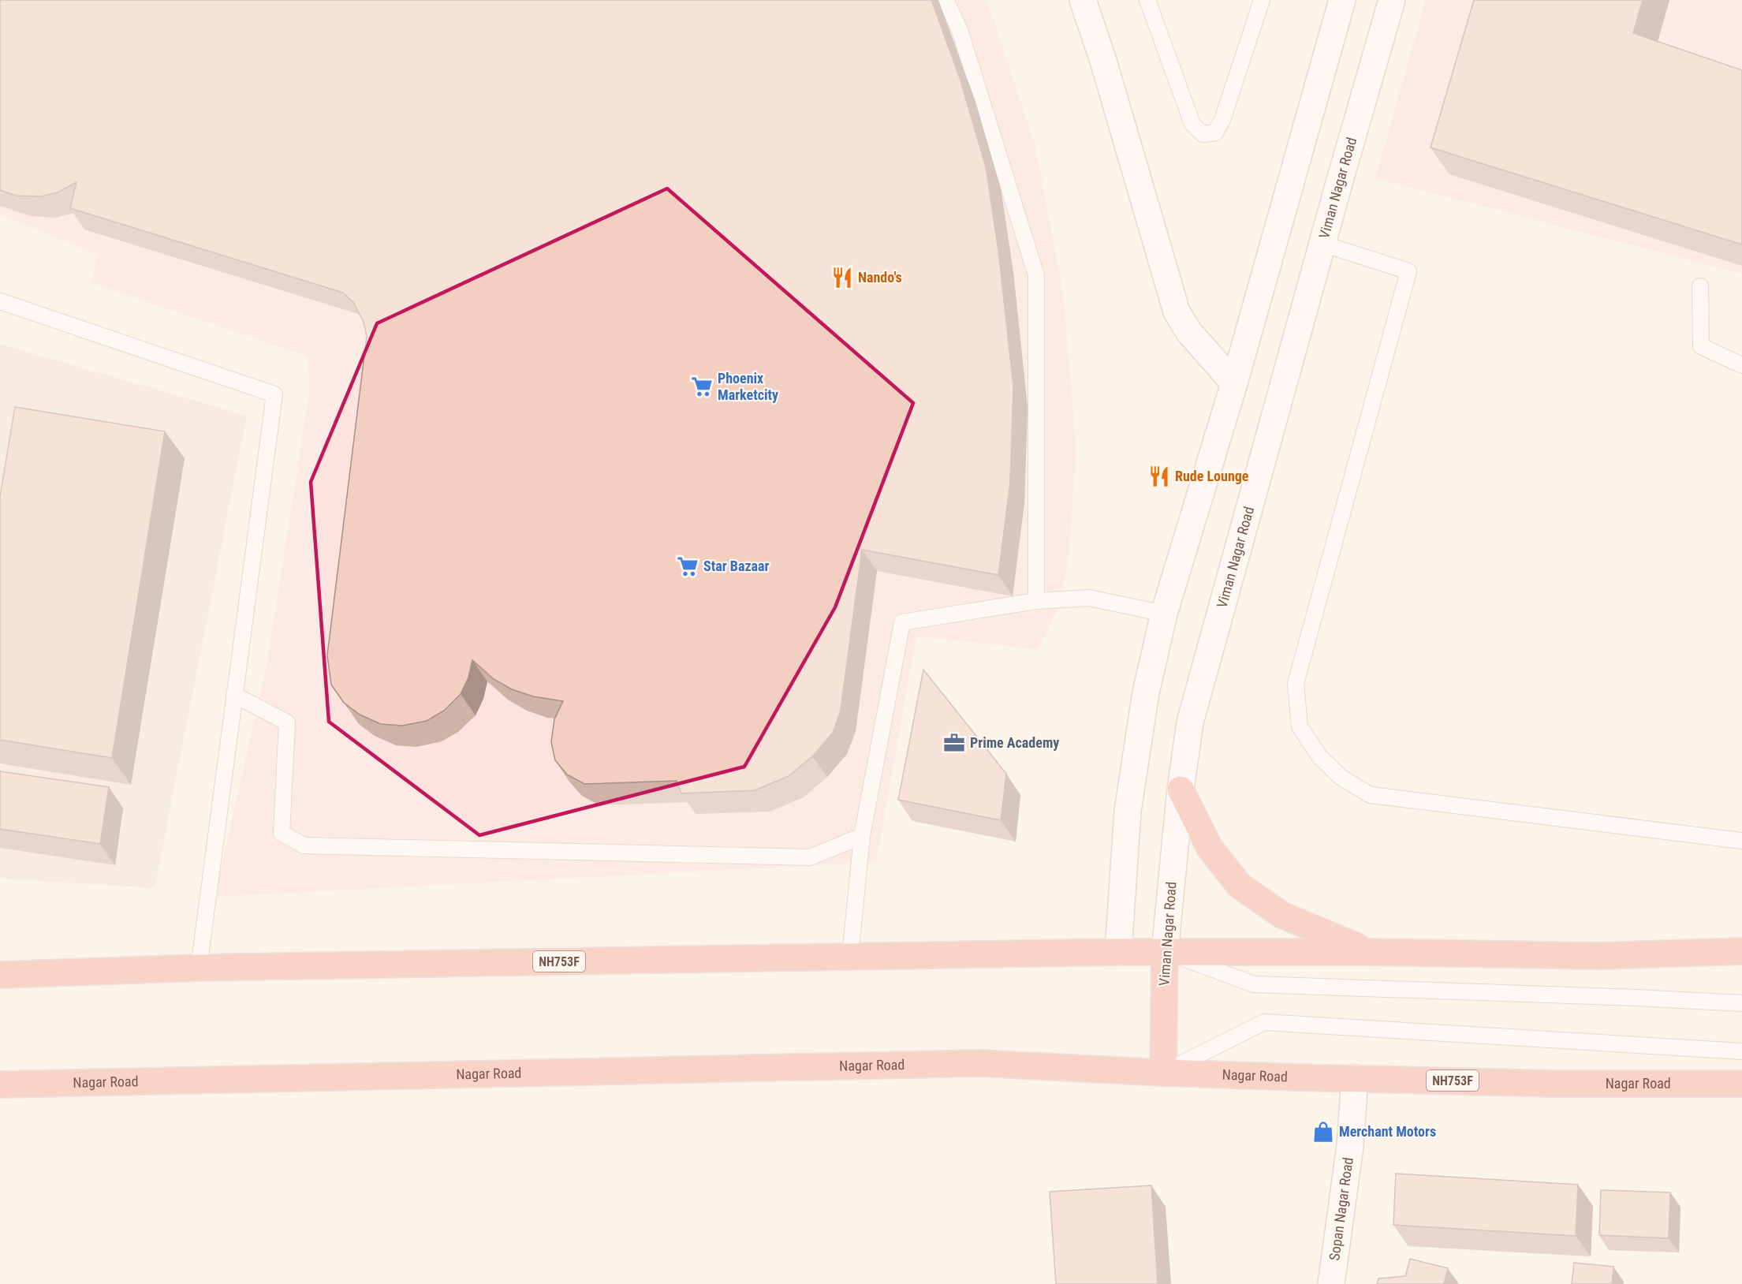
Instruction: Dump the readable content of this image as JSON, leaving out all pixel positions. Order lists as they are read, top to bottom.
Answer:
{
  "streets": {
    "highway": ["Viman Nagar Road", "NH753F", "Nagar Road"],
    "street": ["Sopan Nagar Road"]
  },
  "crossings": [
    ["Viman Nagar Road", "NH753F"],
    ["Viman Nagar Road", "Nagar Road"],
    ["Nagar Road", "Sopan Nagar Road"]
  ],
  "places": {
    "restaurant": ["Nando's", "Rude Lounge"],
    "supermarket": ["Phoenix Marketcity", "Star Bazaar"],
    "office": ["Prime Academy"],
    "shop": ["Merchant Motors"]
  }
}
